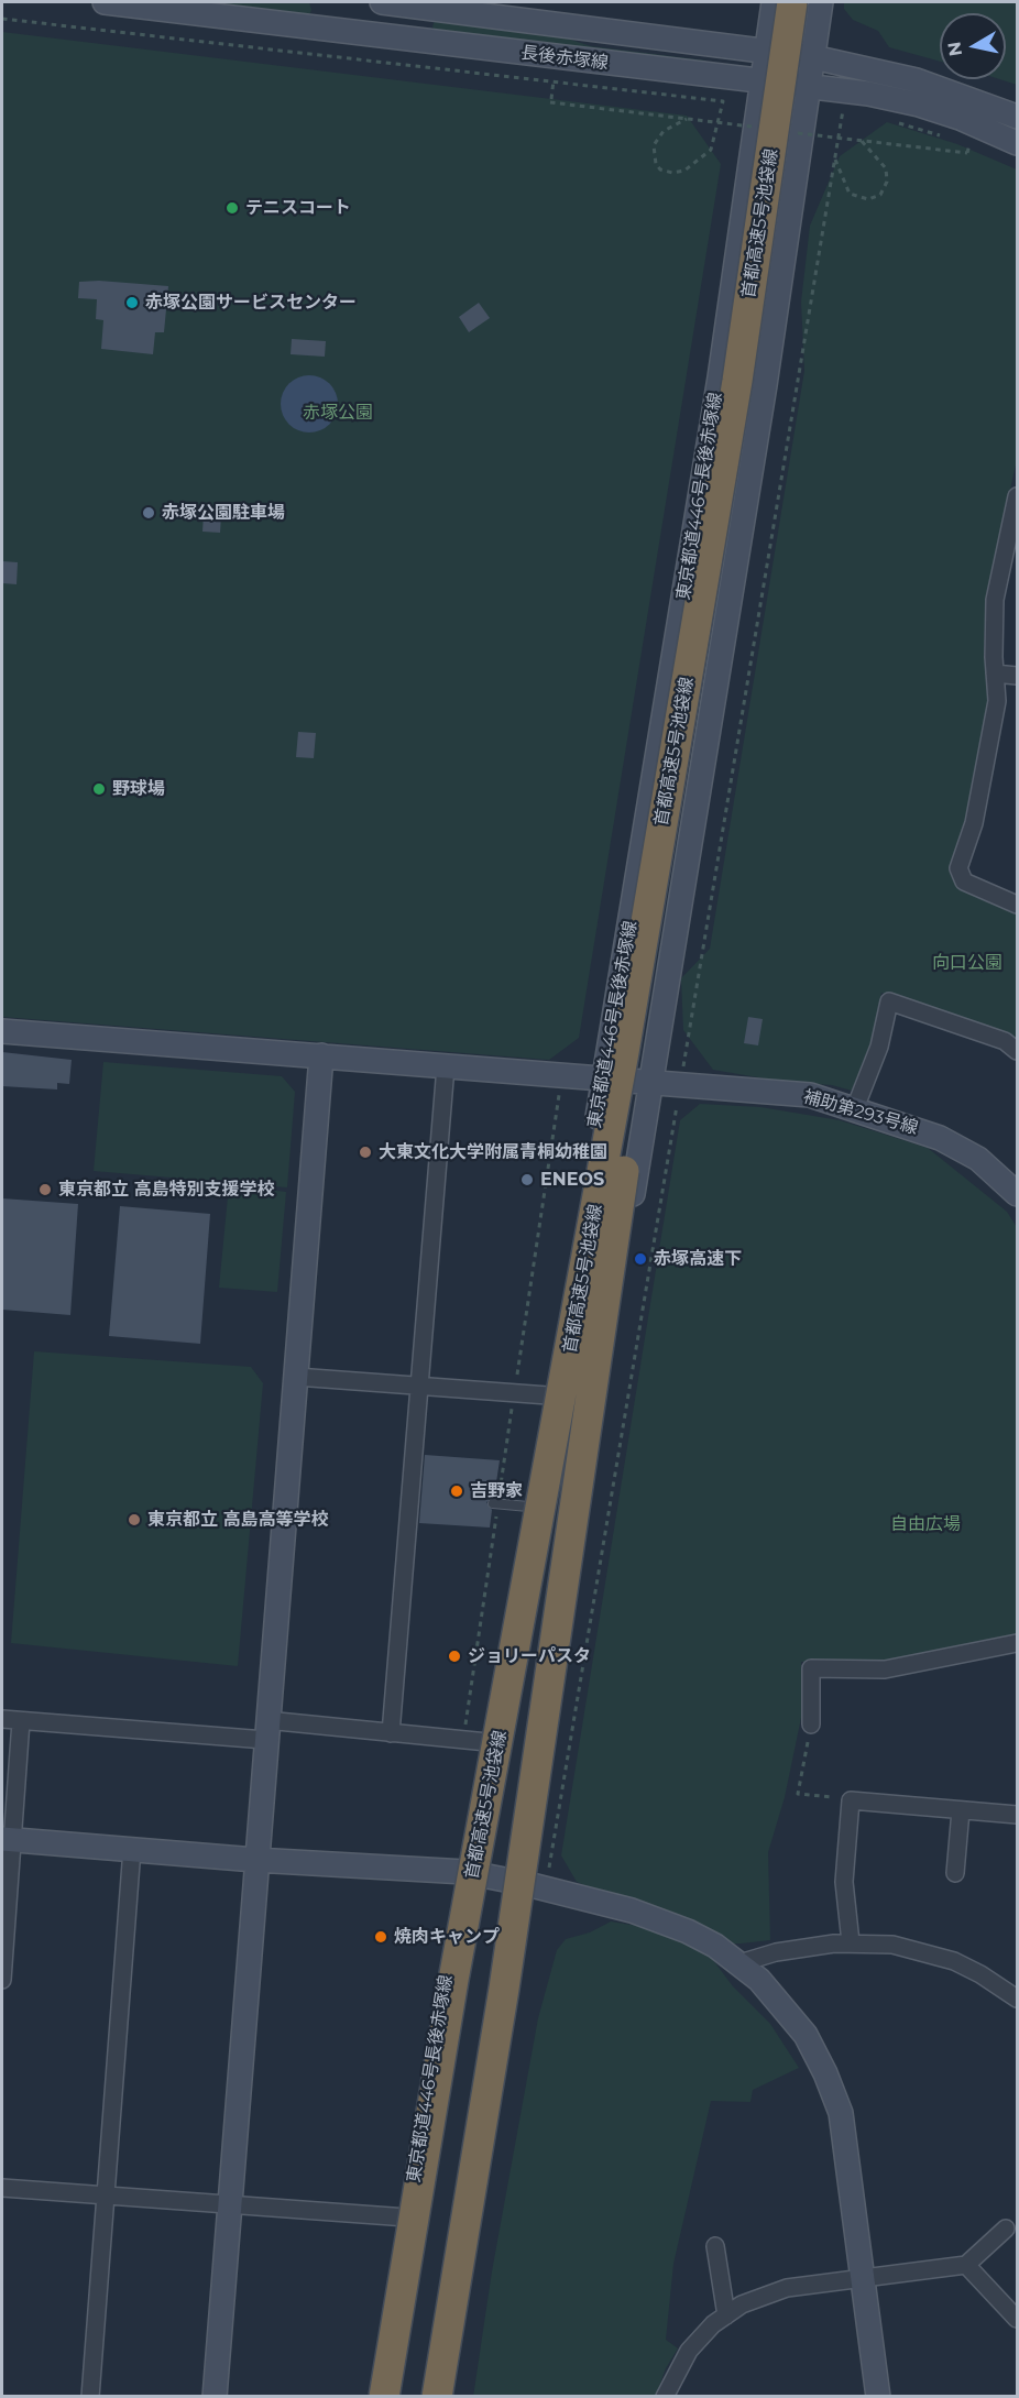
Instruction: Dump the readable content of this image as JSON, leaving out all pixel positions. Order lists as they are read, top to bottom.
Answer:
{
  "streets": {
    "highway": ["首都高速5号池袋線"],
    "main road": ["長後赤塚線", "東京都道446号長後赤塚線", "補助第293号線"]
  },
  "crossings": [
    ["長後赤塚線", "東京都道446号長後赤塚線"],
    ["東京都道446号長後赤塚線", "補助第293号線"]
  ],
  "parks": ["赤塚公園", "向口公園", "自由広場"],
  "places": [
    "テニスコート",
    "赤塚公園サービスセンター",
    "赤塚公園駐車場",
    "野球場",
    "大東文化大学附属青桐幼稚園",
    "ENEOS",
    "東京都立 高島特別支援学校",
    "赤塚高速下",
    "吉野家",
    "東京都立 高島高等学校",
    "ジョリーパスタ",
    "焼肉キャンプ"
  ],
  "north": "left"
}
